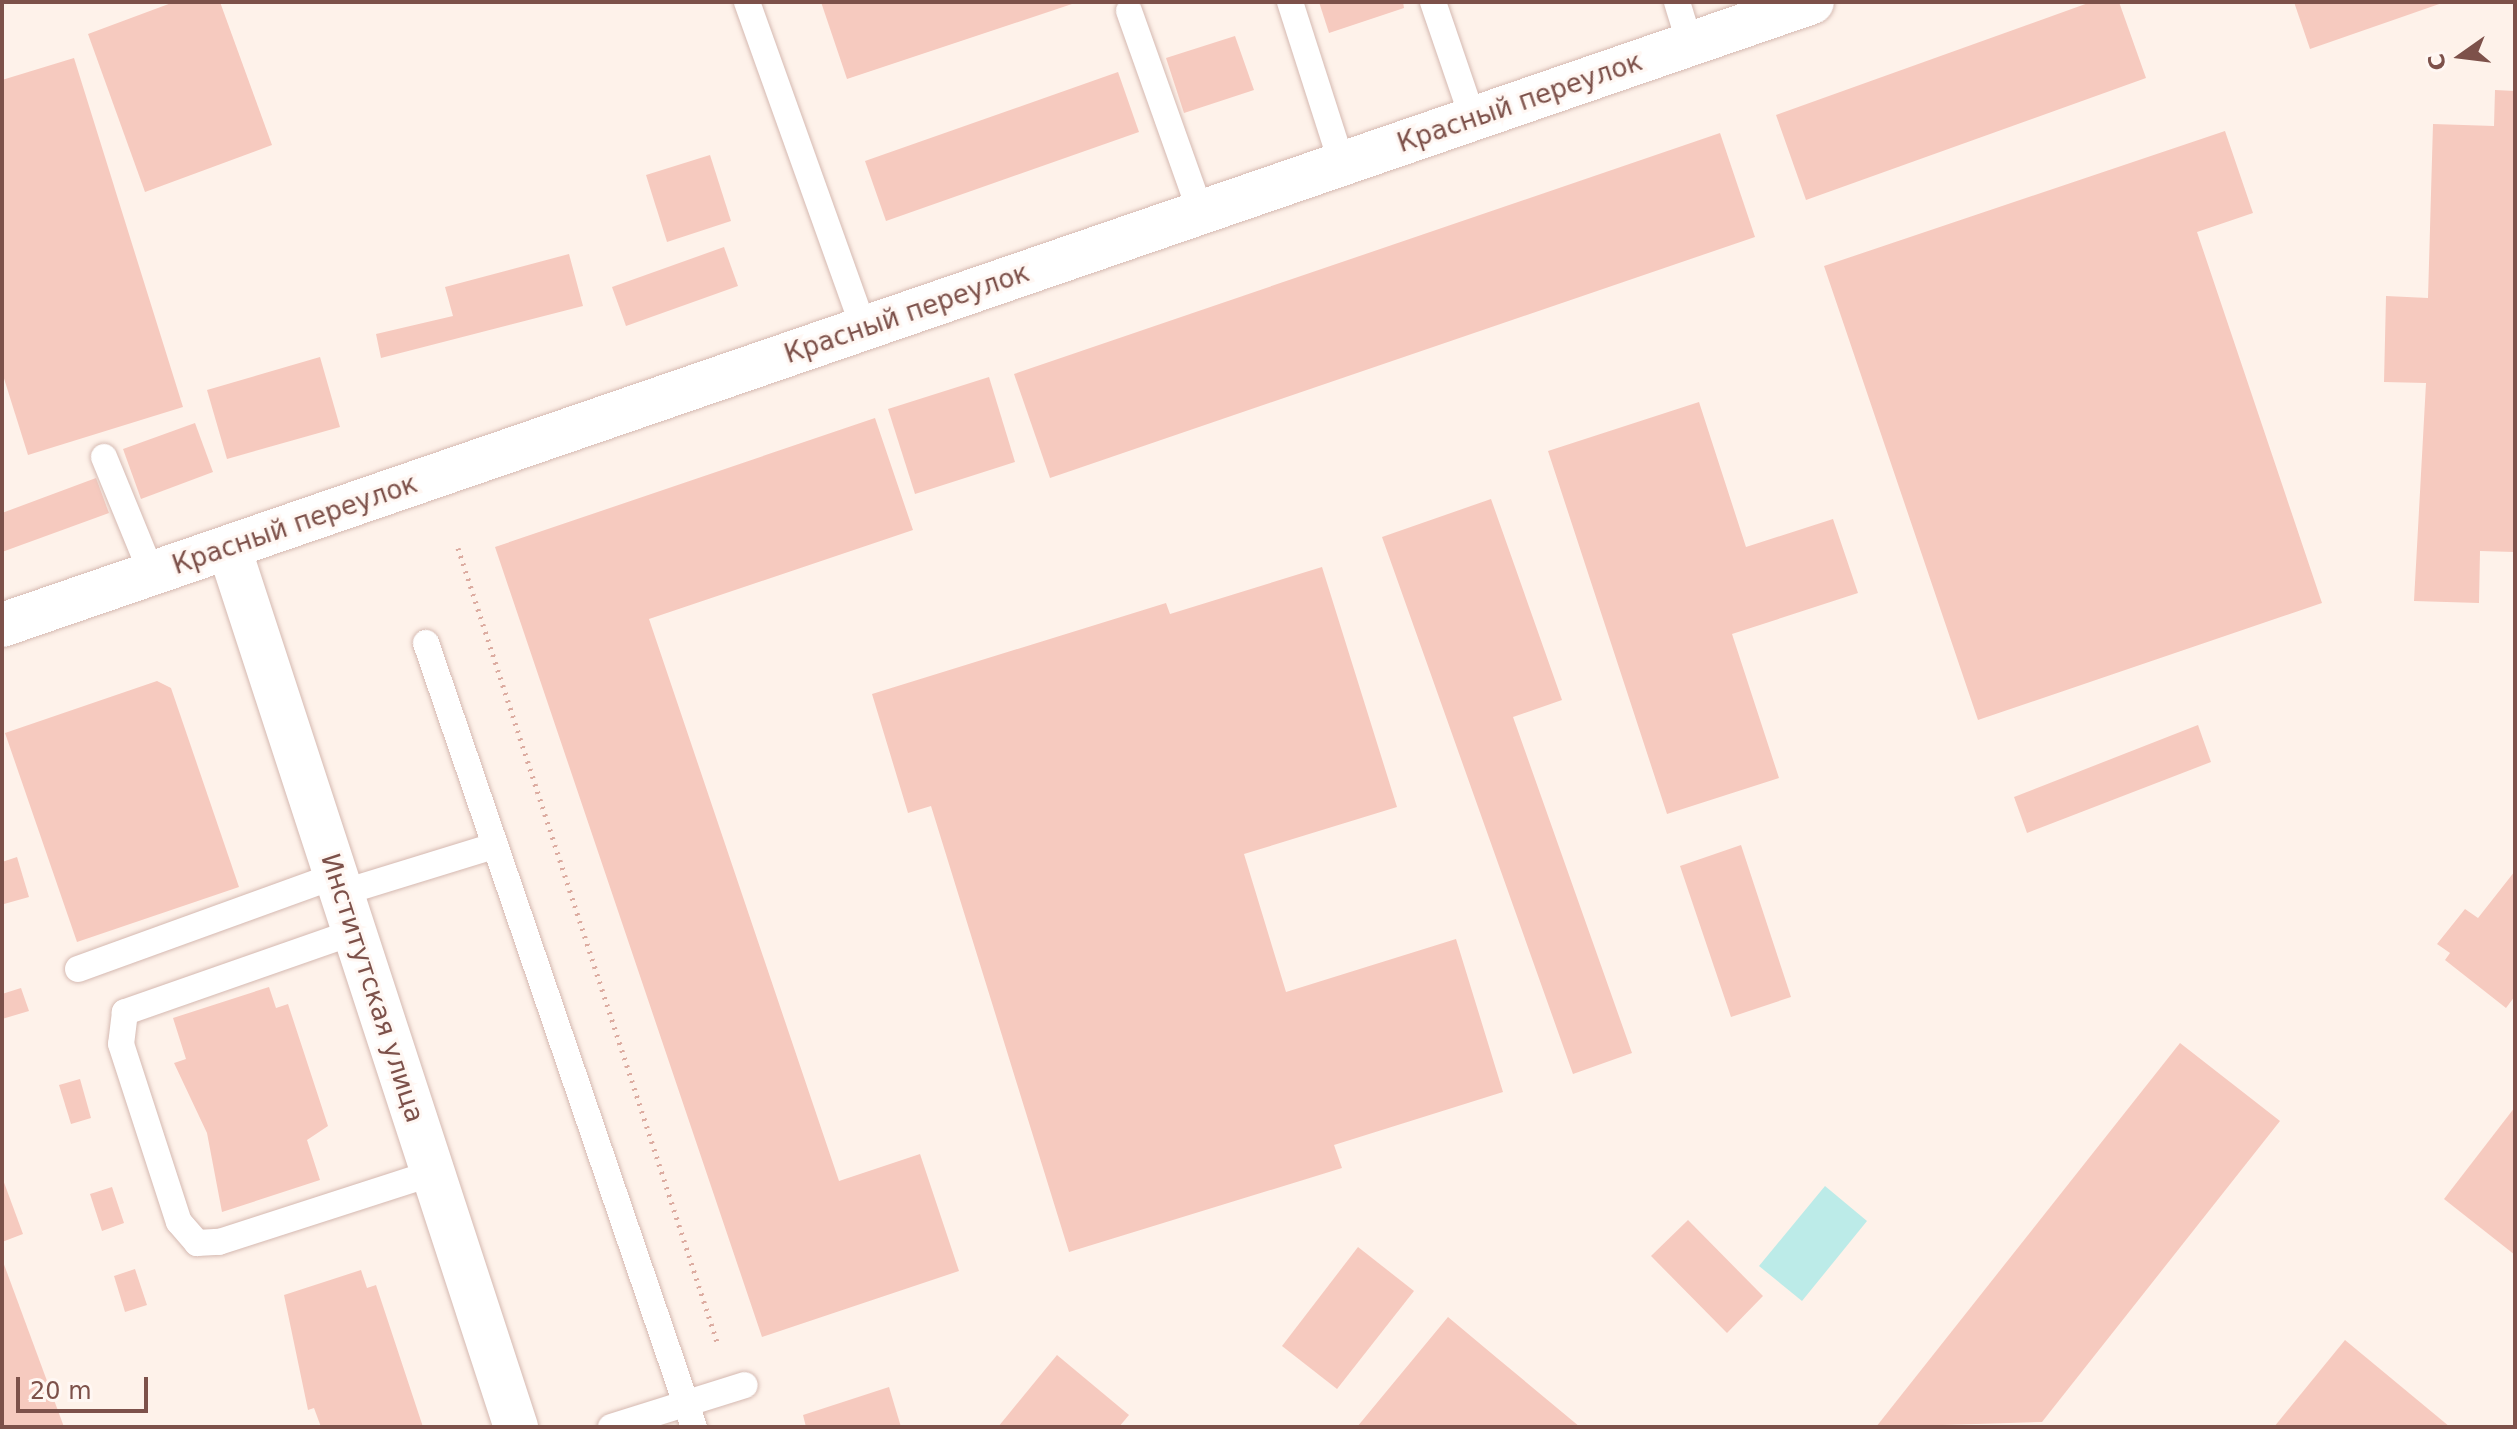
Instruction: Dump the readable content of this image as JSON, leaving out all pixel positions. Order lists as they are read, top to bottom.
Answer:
{
  "streets": {
    "main road": ["Красный переулок", "Институтская улица"]
  },
  "crossings": [
    ["Красный переулок", "Институтская улица"]
  ],
  "scale_bar": "20 m",
  "north": "left"
}
